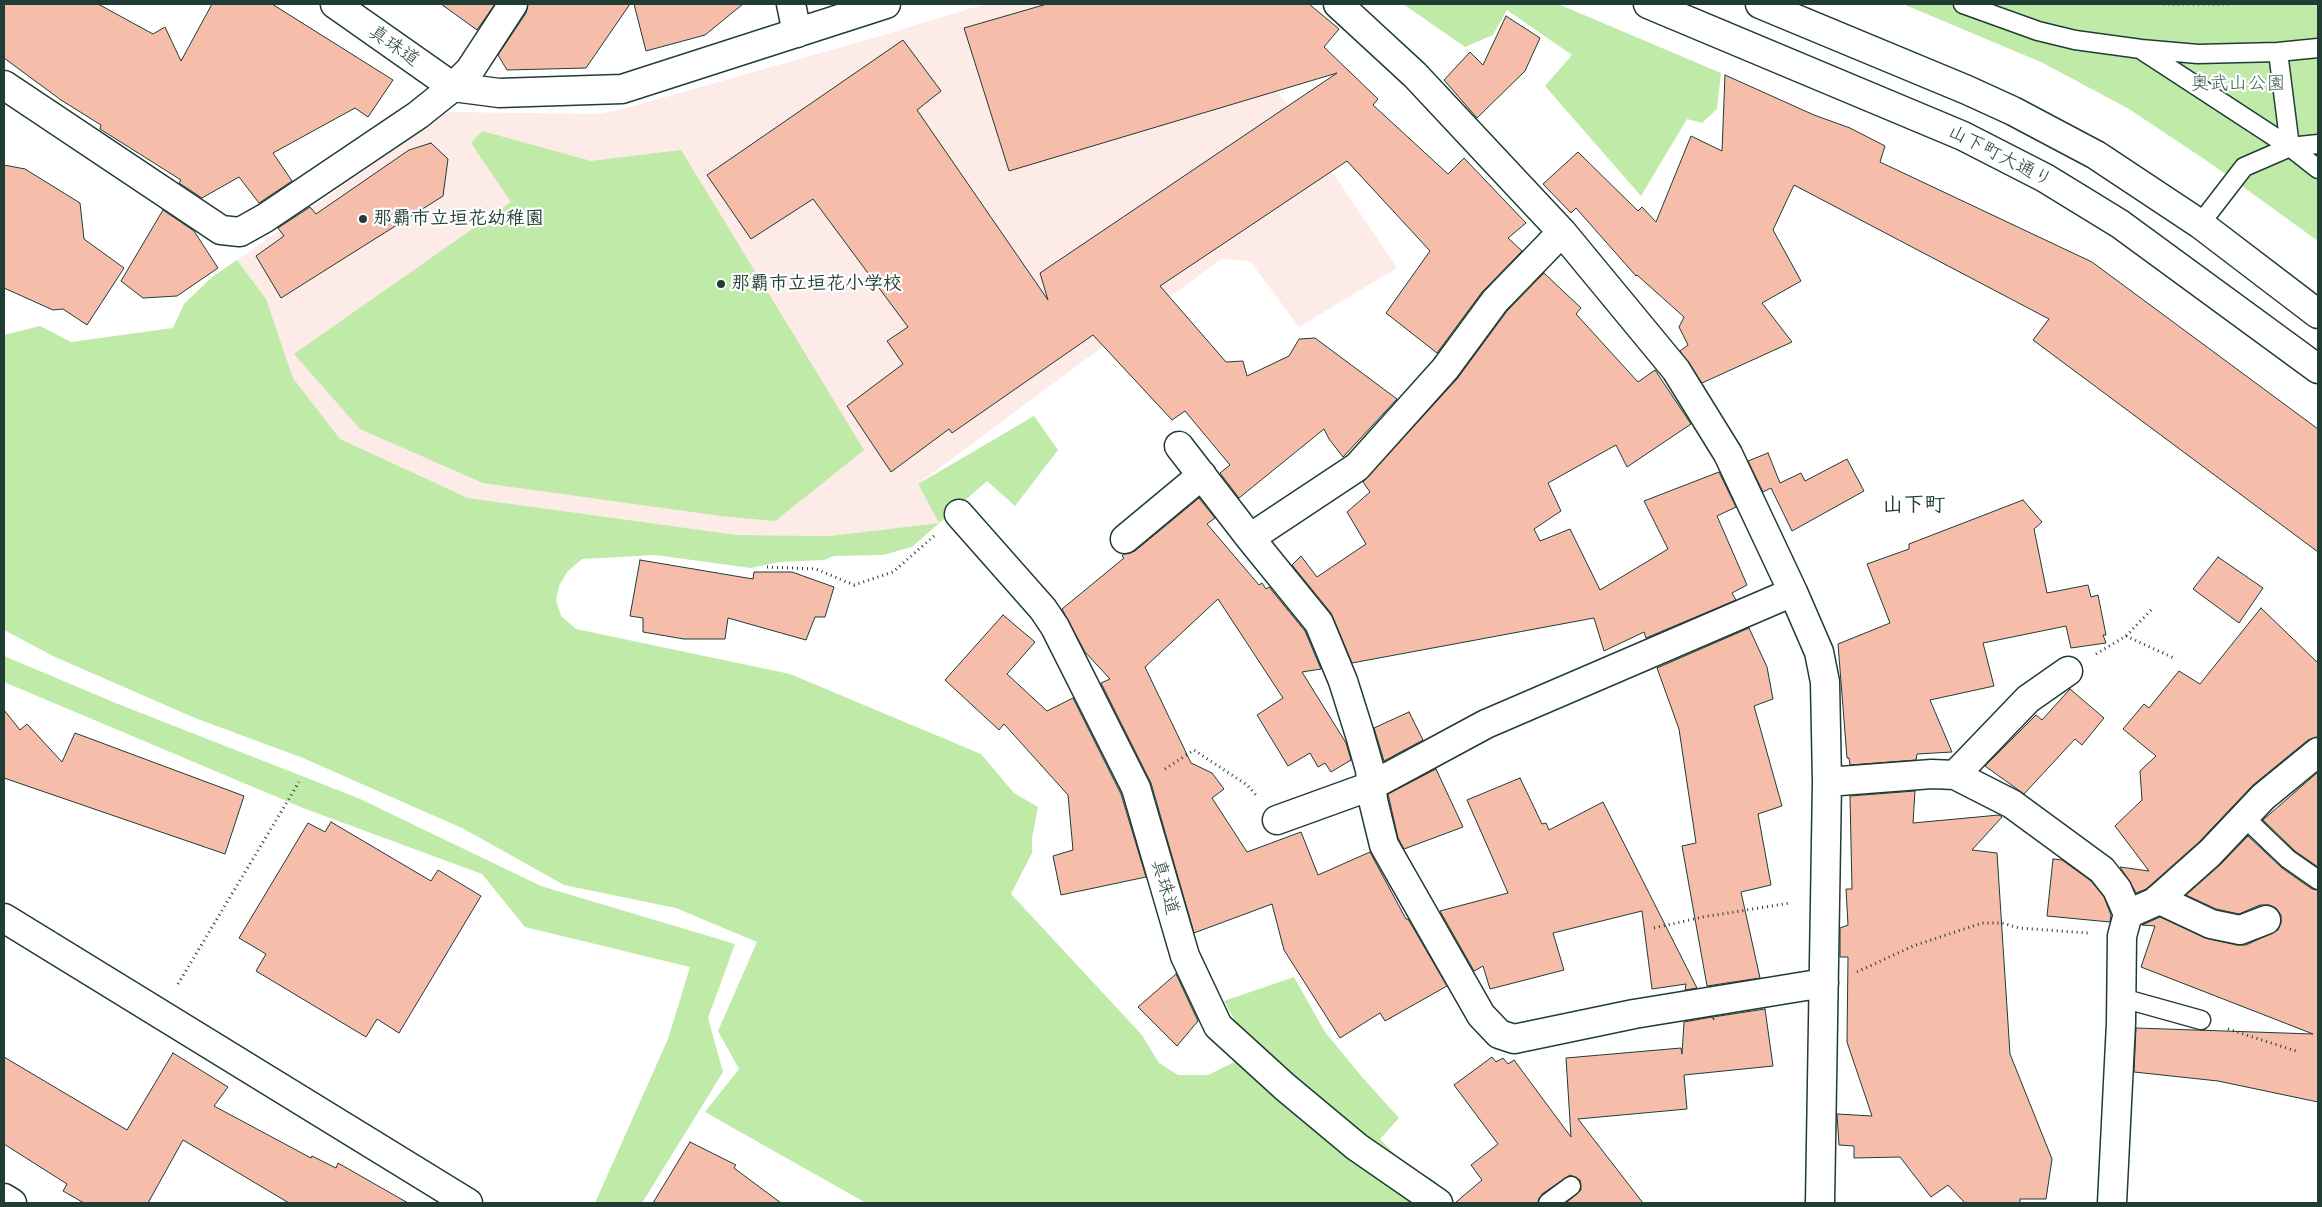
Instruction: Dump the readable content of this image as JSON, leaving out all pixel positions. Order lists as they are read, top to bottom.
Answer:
{
  "streets": {
    "street": ["真珠道", "山下町大通り"]
  },
  "districts": ["山下町"],
  "parks": ["奥武山公園"],
  "places": ["那覇市立垣花幼稚園", "那覇市立垣花小学校"]
}
